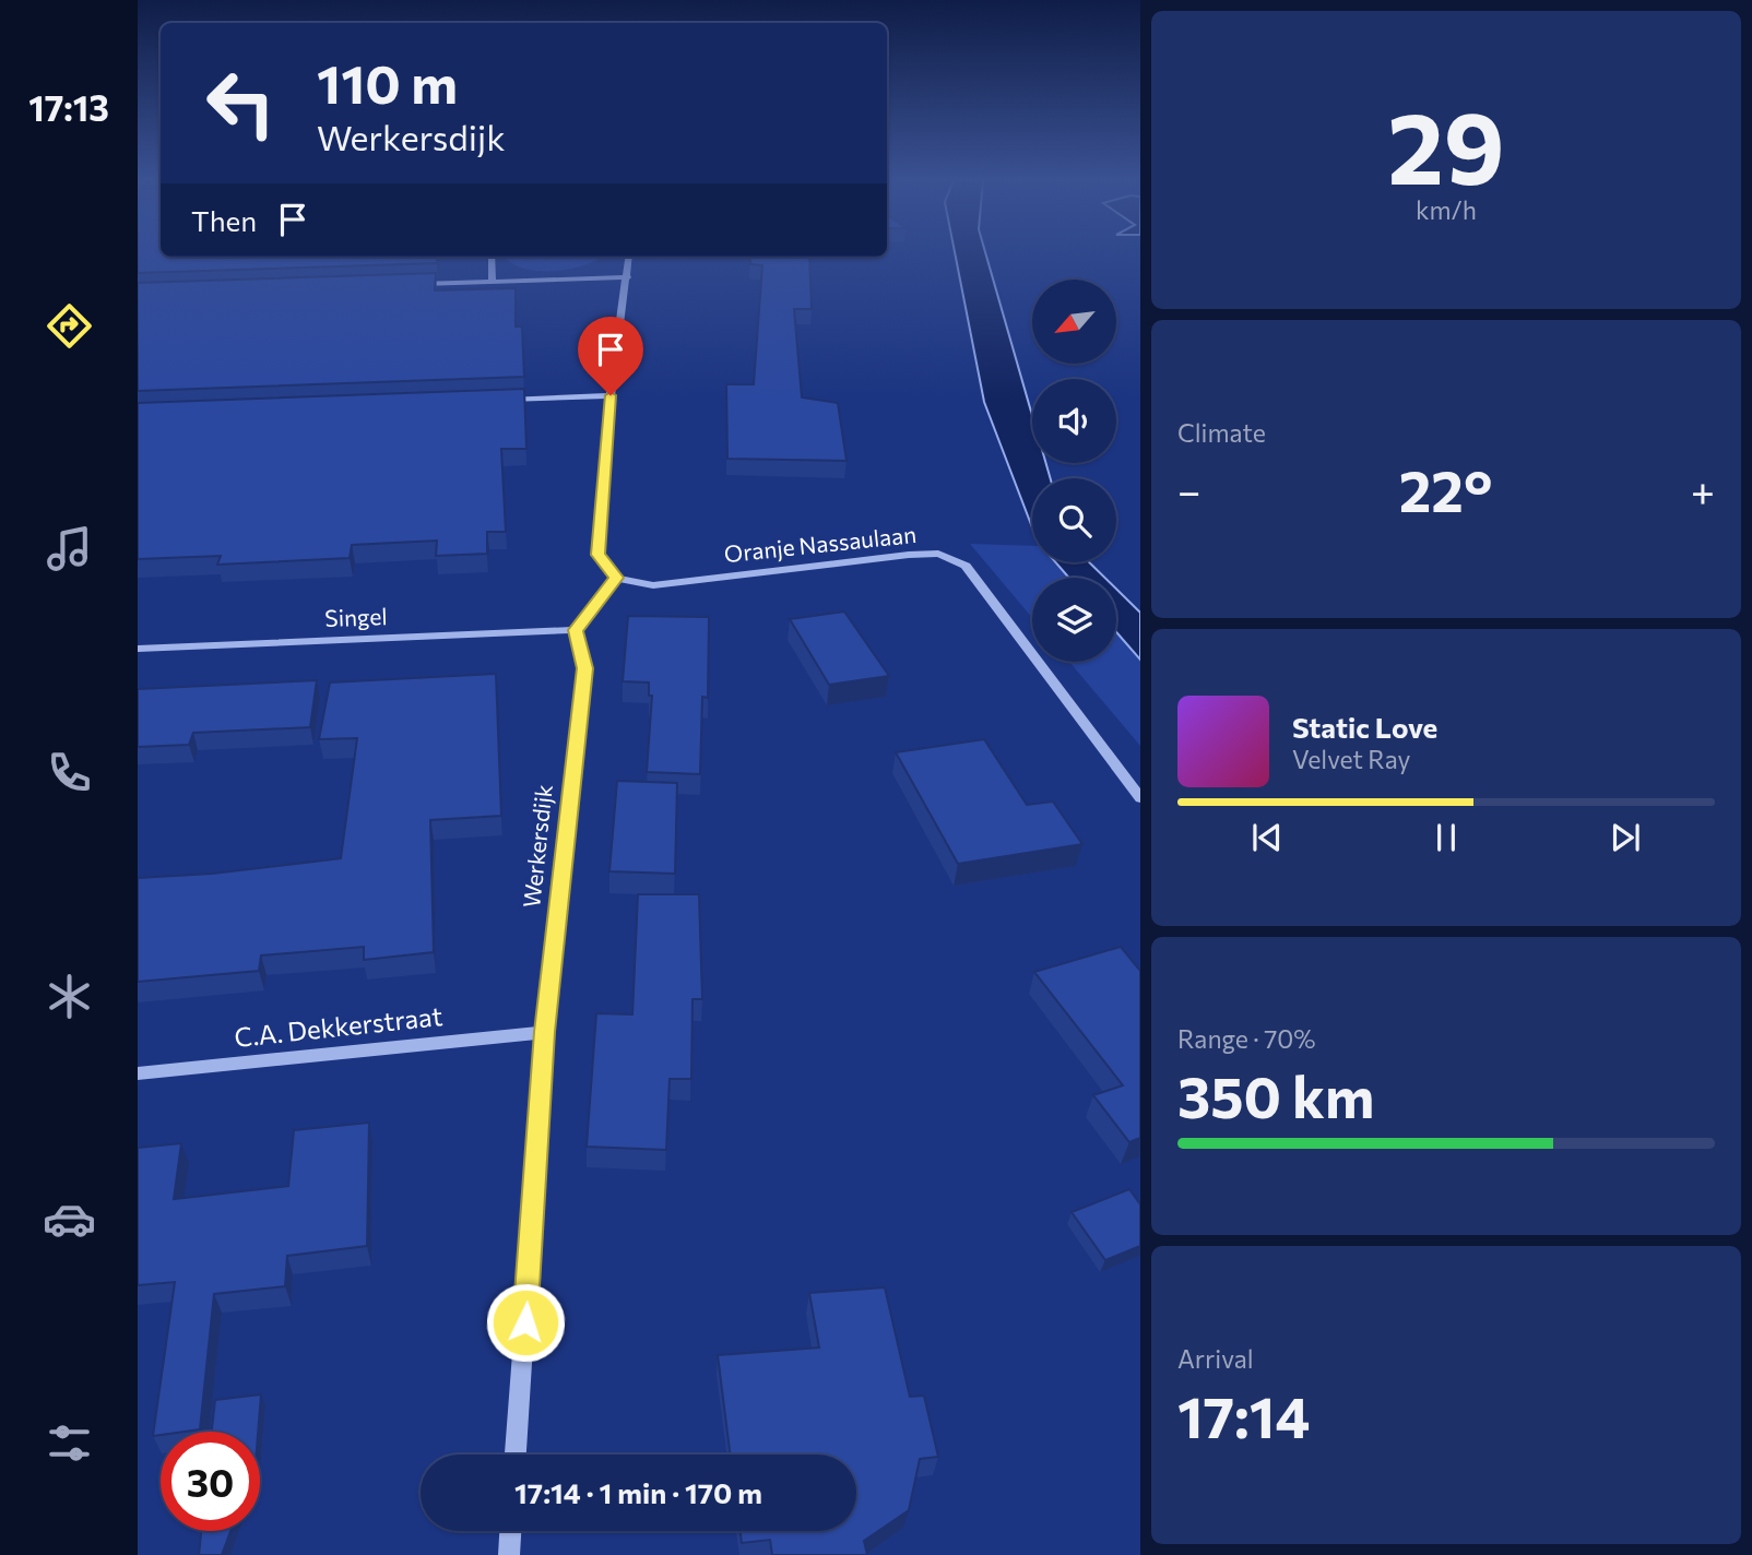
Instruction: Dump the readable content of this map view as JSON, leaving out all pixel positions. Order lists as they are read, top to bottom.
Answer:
{
  "streets": {
    "street": [
      "Oranje Nassaulaan",
      "Singel",
      "Werkersdijk",
      "C.A. Dekkerstraat"
    ]
  },
  "crossings": [
    ["Singel", "Werkersdijk"],
    ["Werkersdijk", "C.A. Dekkerstraat"]
  ],
  "north": "bottom left",
  "page": {
    "tabs": "17:13",
    "tile": [
      ["29", "km/h"],
      "Climate",
      ["Range · 70%", "350 km"],
      ["Arrival", "17:14"]
    ],
    "turn": ["110 m", "Werkersdijk"],
    "then": "Then",
    "heat": ["−", "22°", "+"],
    "song": ["Static Love", "Velvet Ray"],
    "limit": "30",
    "trip": "17:14 · 1 min · 170 m"
  }
}
